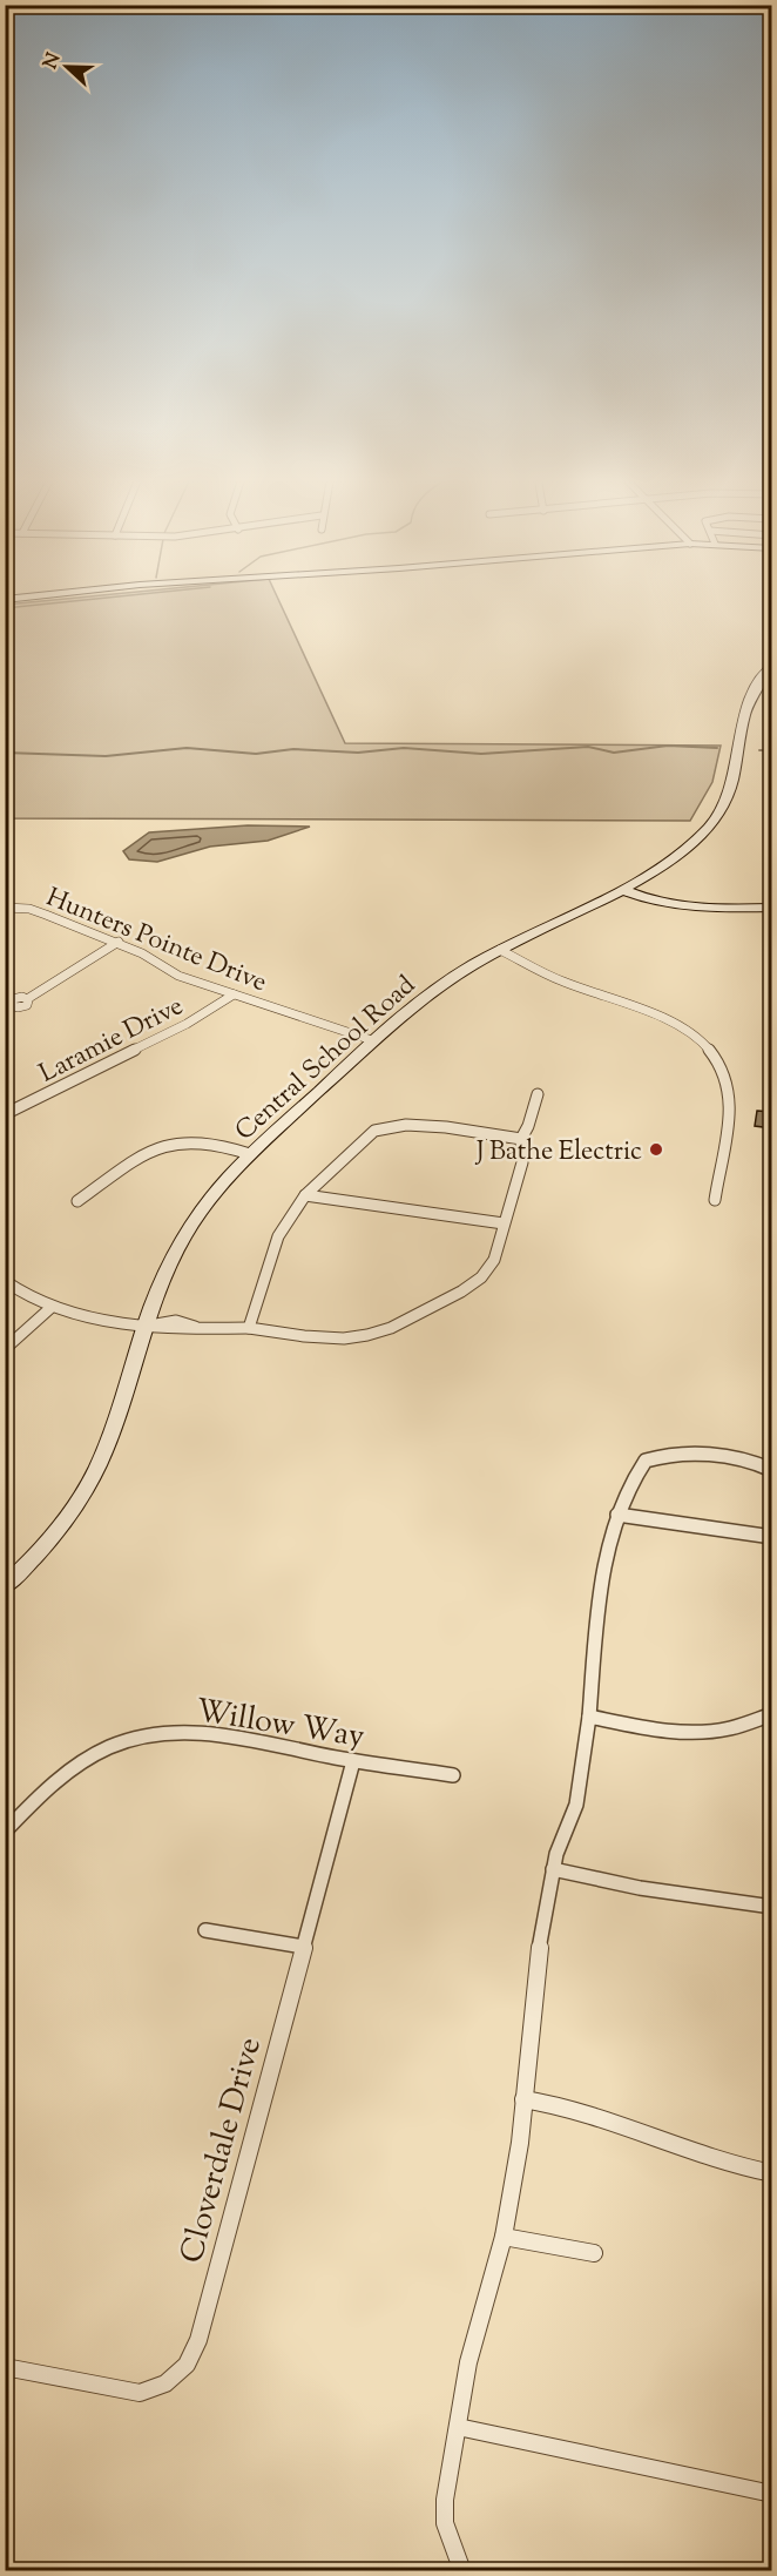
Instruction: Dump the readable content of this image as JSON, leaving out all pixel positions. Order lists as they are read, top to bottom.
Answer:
{
  "streets": {
    "main road": ["Central School Road"],
    "street": [
      "Hunters Pointe Drive",
      "Laramie Drive",
      "Willow Way",
      "Cloverdale Drive"
    ]
  },
  "crossings": [
    ["Hunters Pointe Drive", "Laramie Drive"],
    ["Hunters Pointe Drive", "Central School Road"],
    ["Willow Way", "Cloverdale Drive"]
  ],
  "places": ["J Bathe Electric"],
  "north": "left"
}
